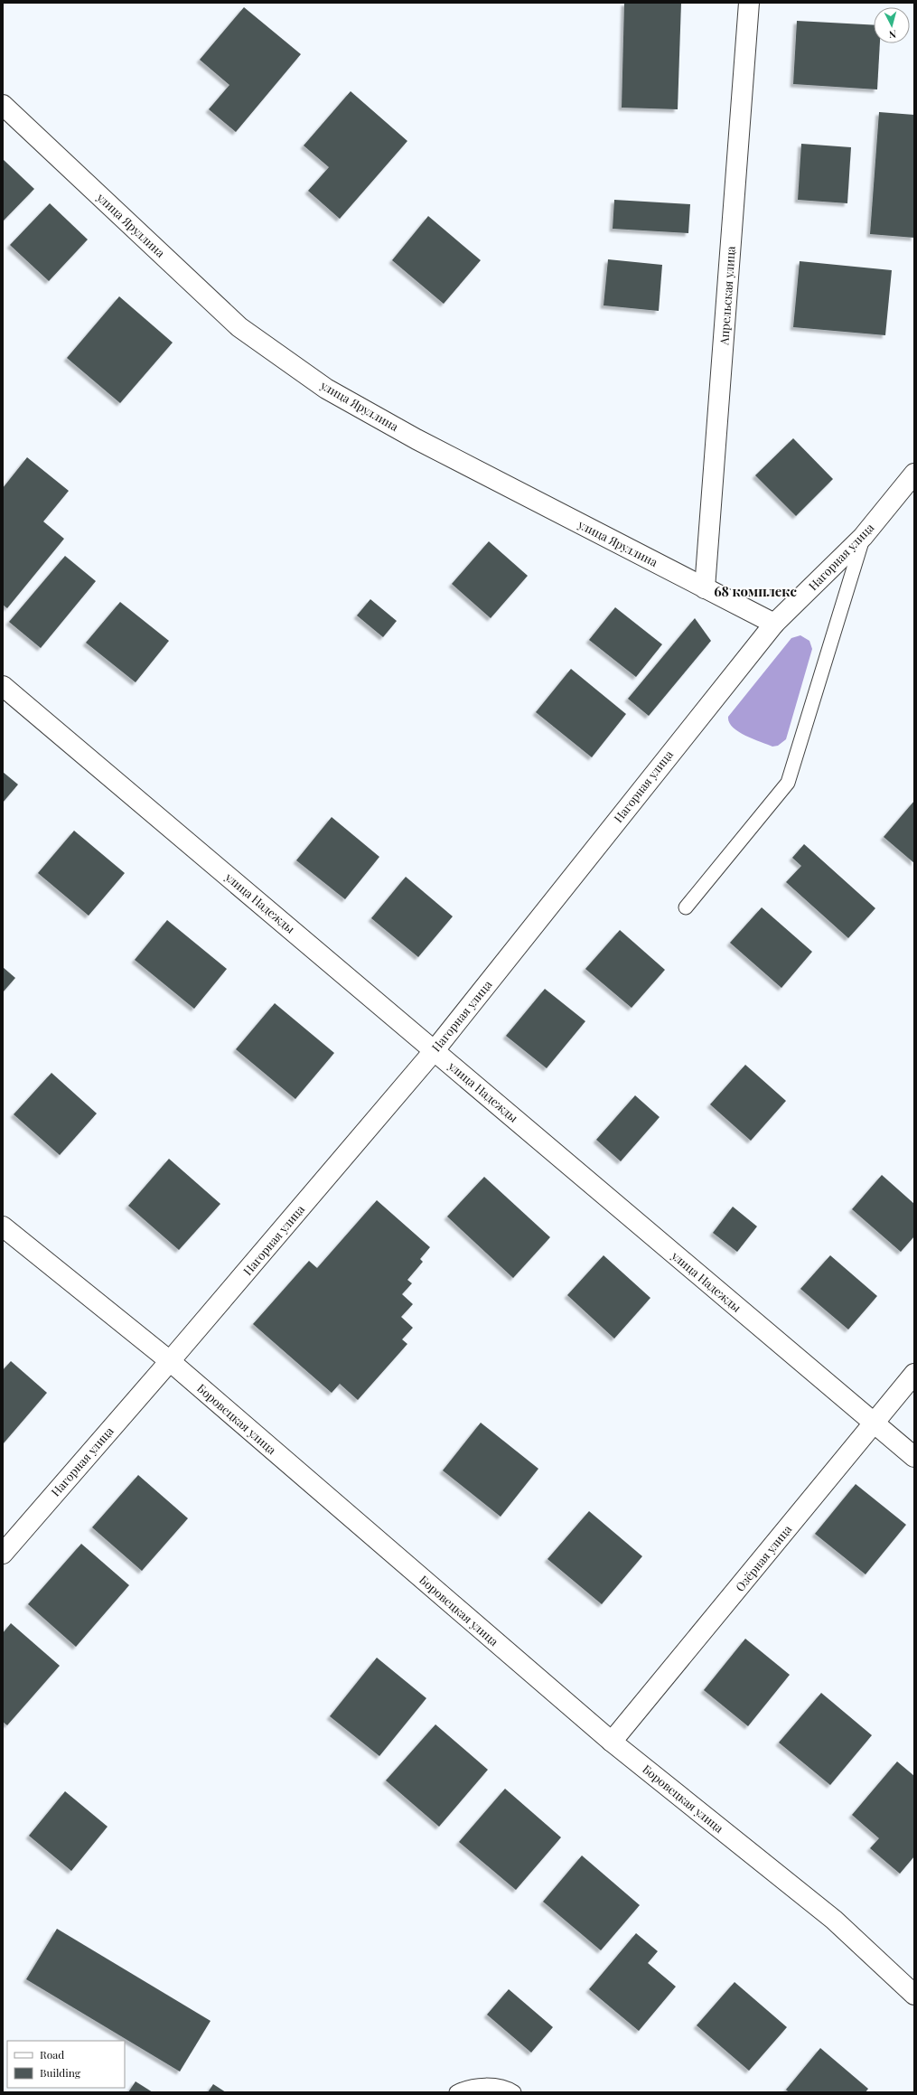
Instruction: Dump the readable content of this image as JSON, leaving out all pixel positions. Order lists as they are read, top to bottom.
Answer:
{
  "streets": {
    "street": [
      "улица Яруллина",
      "Апрельская улица",
      "Нагорная улица",
      "улица Надежды",
      "Боровецкая улица",
      "Озёрная улица"
    ]
  },
  "crossings": [
    ["улица Яруллина", "Апрельская улица"],
    ["улица Яруллина", "Нагорная улица"],
    ["Нагорная улица", "улица Надежды"],
    ["Нагорная улица", "Боровецкая улица"],
    ["улица Надежды", "Озёрная улица"],
    ["Боровецкая улица", "Озёрная улица"]
  ],
  "districts": ["68 комплекс"],
  "legend": ["Road", "Building"],
  "north": "bottom"
}
